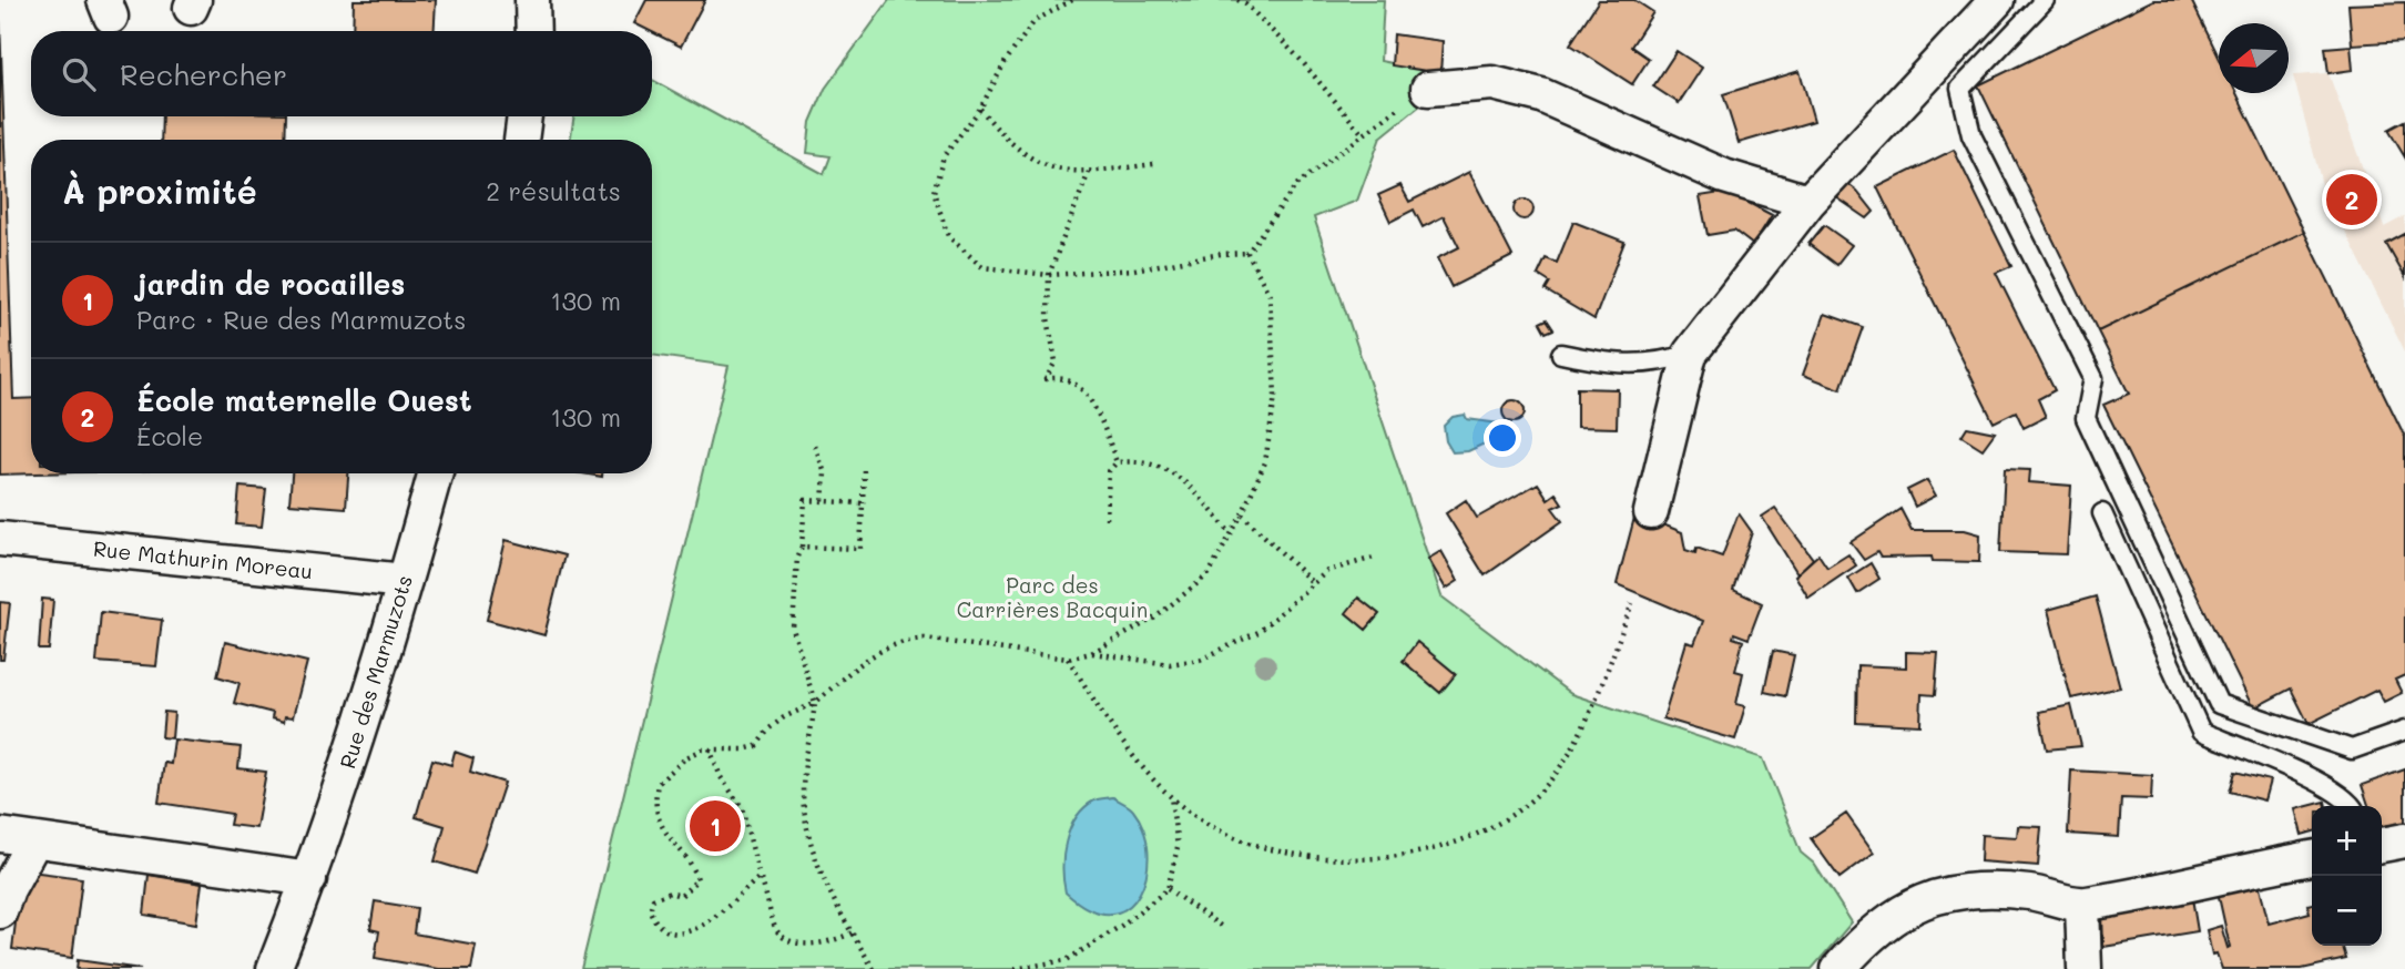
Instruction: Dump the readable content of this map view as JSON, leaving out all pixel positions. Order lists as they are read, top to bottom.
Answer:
{
  "streets": {
    "street": ["Rue Mathurin Moreau", "Rue des Marmuzots"]
  },
  "crossings": [
    ["Rue Mathurin Moreau", "Rue des Marmuzots"]
  ],
  "parks": ["Parc des Carrières Bacquin"],
  "north": "left",
  "page": {
    "search": "Rechercher",
    "heading": ["À proximité", "2 résultats"],
    "pins": ["2", "1"],
    "list": [
      {
        "mark": "1",
        "name": "jardin de rocailles",
        "note": "Parc · Rue des Marmuzots",
        "value": "130 m"
      },
      {
        "mark": "2",
        "name": "École maternelle Ouest",
        "note": "École",
        "value": "130 m"
      }
    ],
    "map_buttons": ["+", "−"]
  }
}
